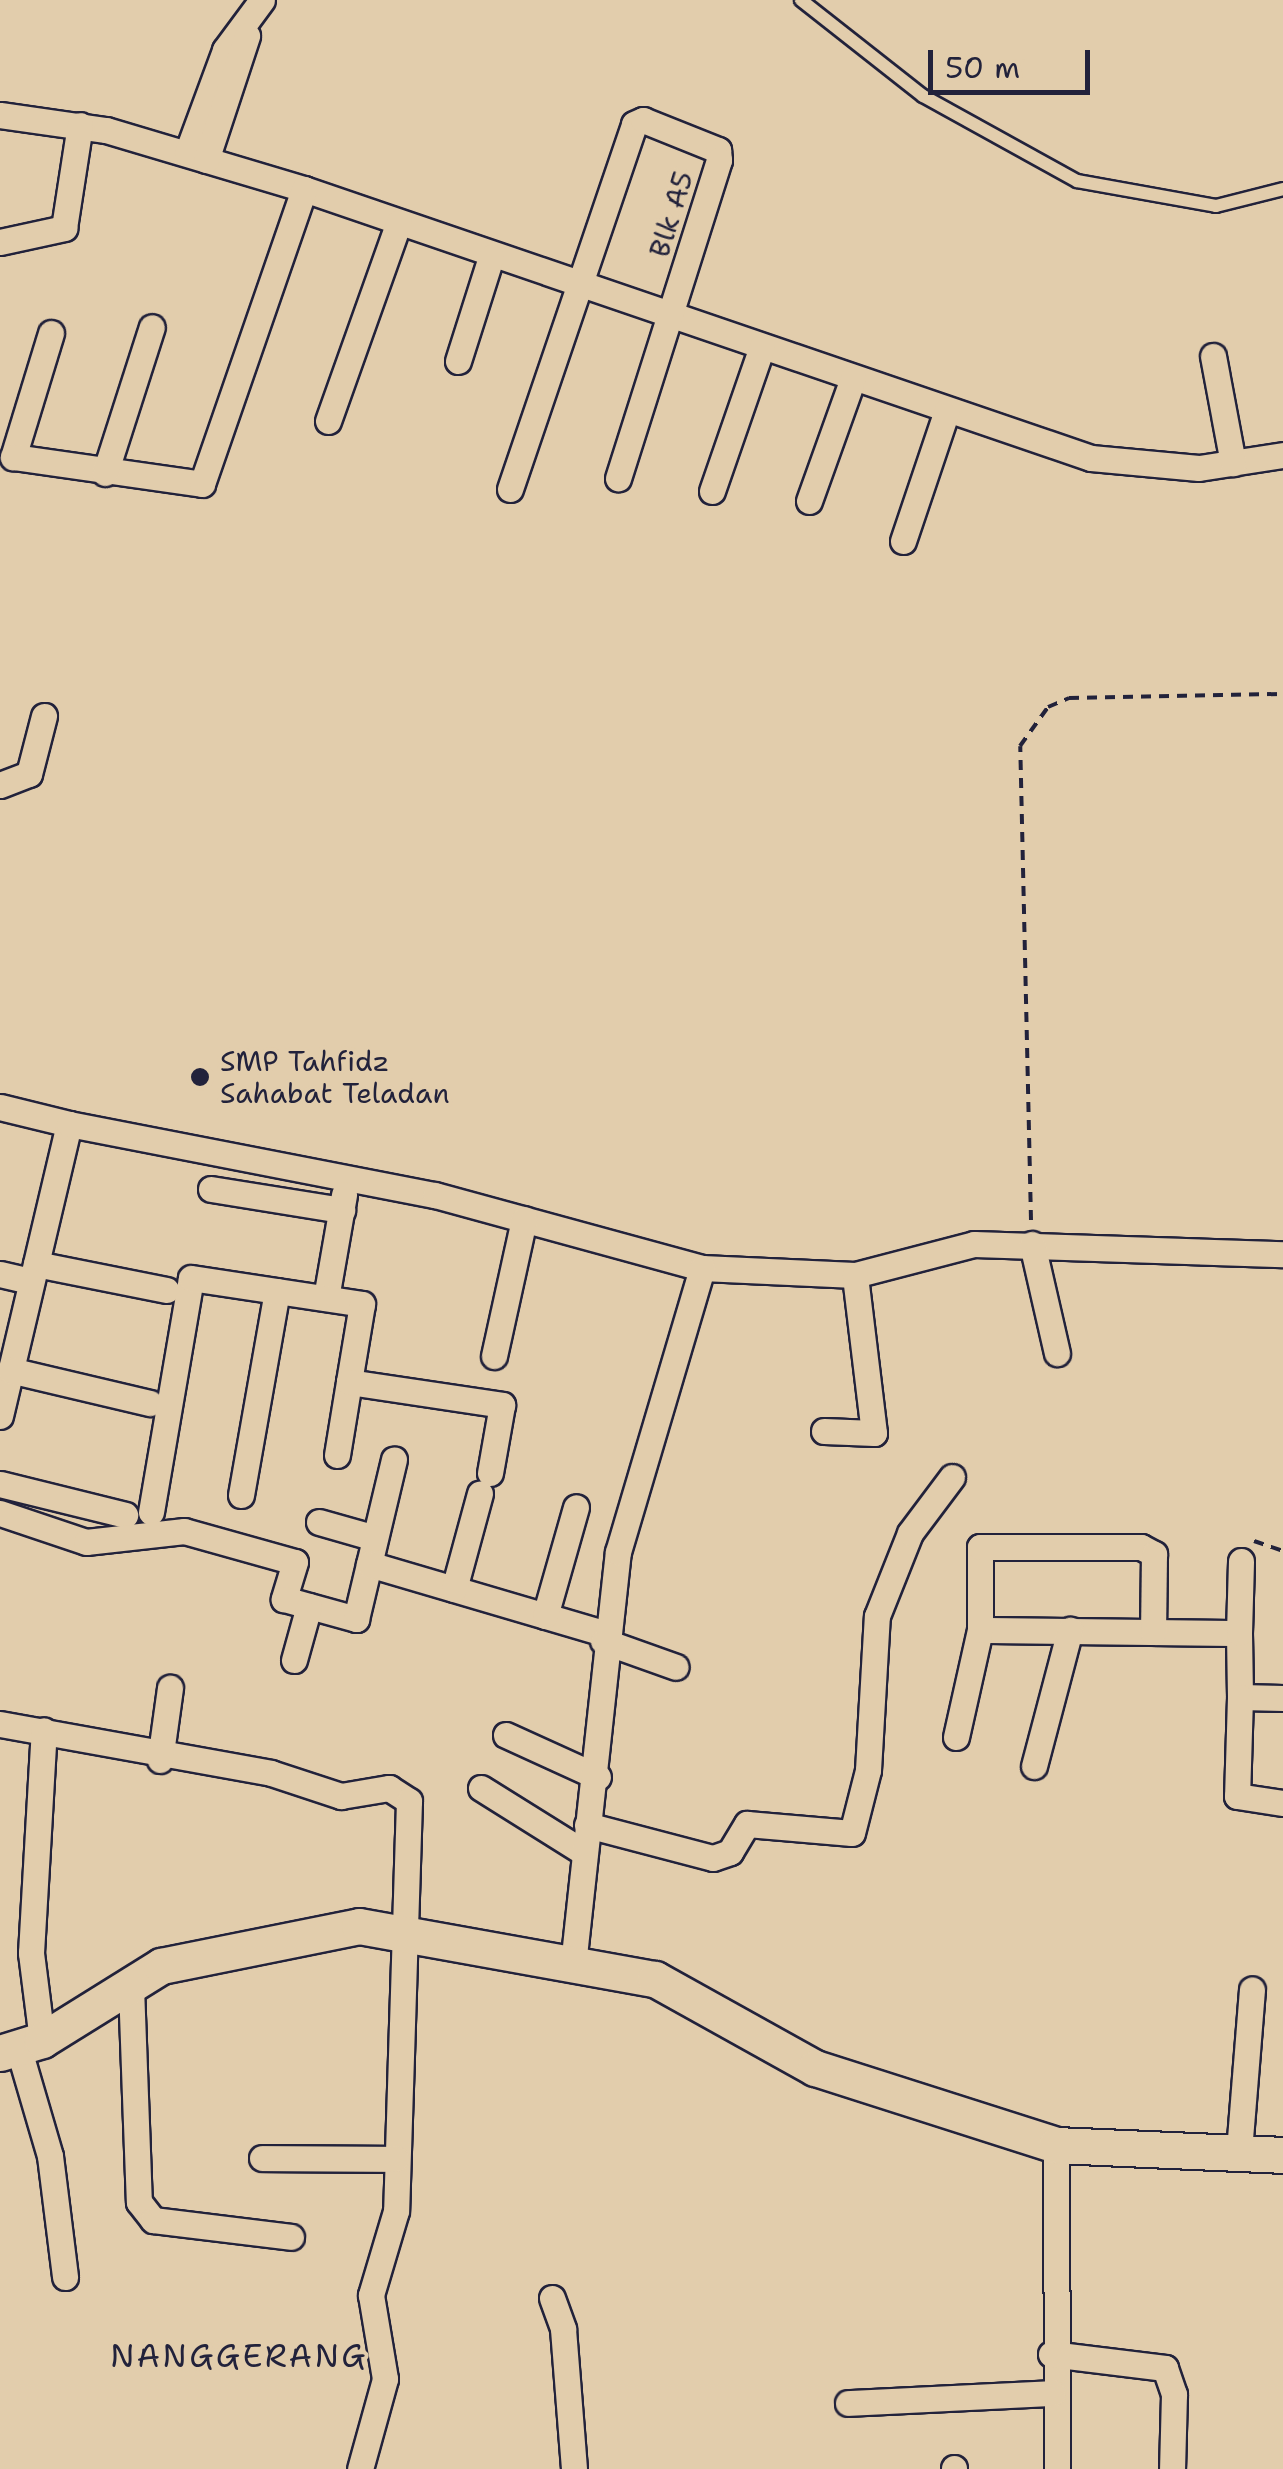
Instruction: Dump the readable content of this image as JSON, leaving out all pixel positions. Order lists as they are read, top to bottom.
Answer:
{
  "streets": {
    "street": ["Blk A5"]
  },
  "districts": ["NANGGERANG"],
  "places": ["SMP Tahfidz Sahabat Teladan"],
  "scale_bar": "50 m"
}
